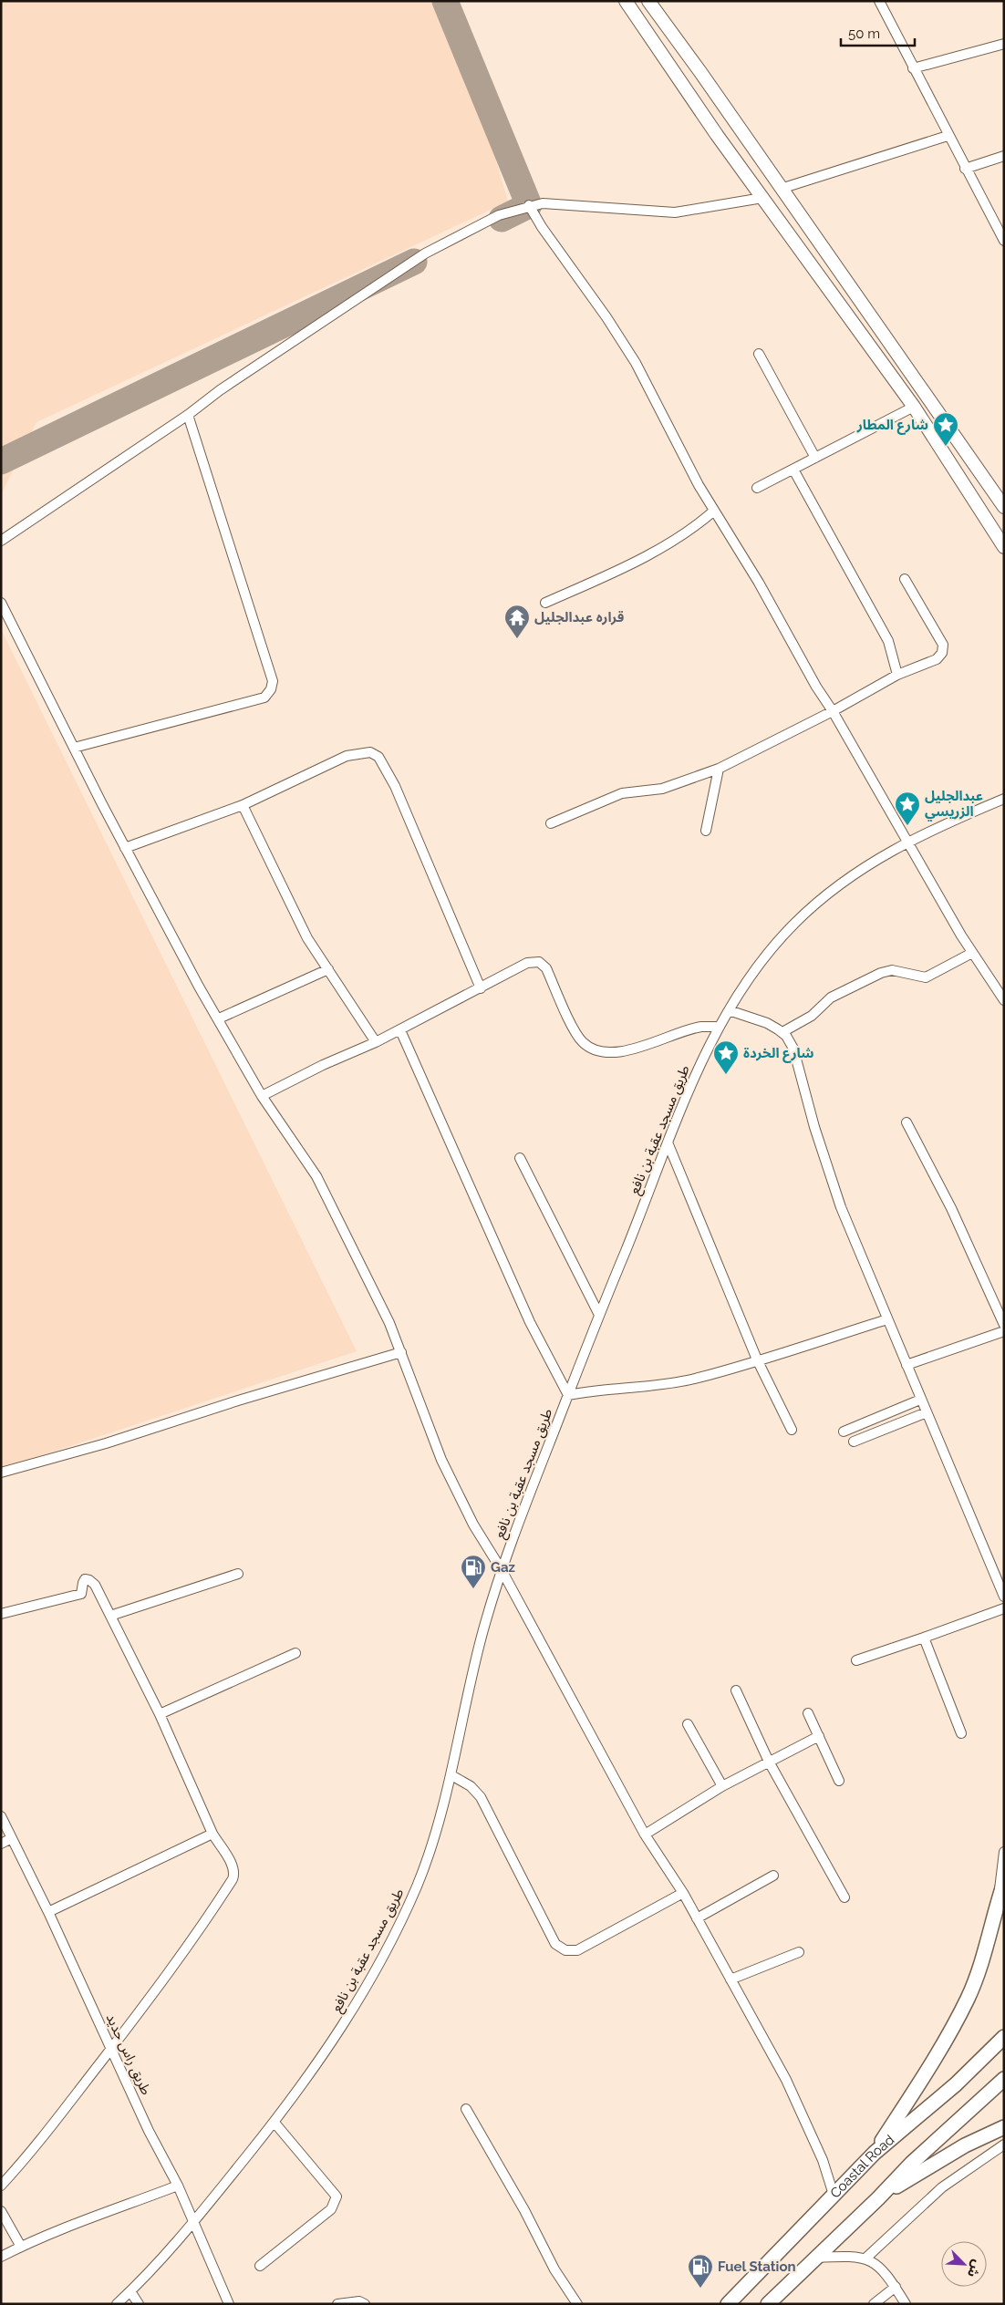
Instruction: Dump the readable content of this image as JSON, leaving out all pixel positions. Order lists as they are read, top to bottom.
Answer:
{
  "streets": {
    "highway": ["Coastal Road"],
    "street": ["طريق مسجد عقبة بن نافع", "طريق راس حديد"]
  },
  "crossings": [
    ["طريق مسجد عقبة بن نافع", "طريق راس حديد"]
  ],
  "places": {
    "place": ["شارع المطار", "عبدالجليل الزريسي", "شارع الخردة"],
    "temple": ["قراره عبدالجليل"],
    "fuel station": ["Gaz", "Fuel Station"]
  },
  "scale_bar": "50 m",
  "north": "bottom right"
}
